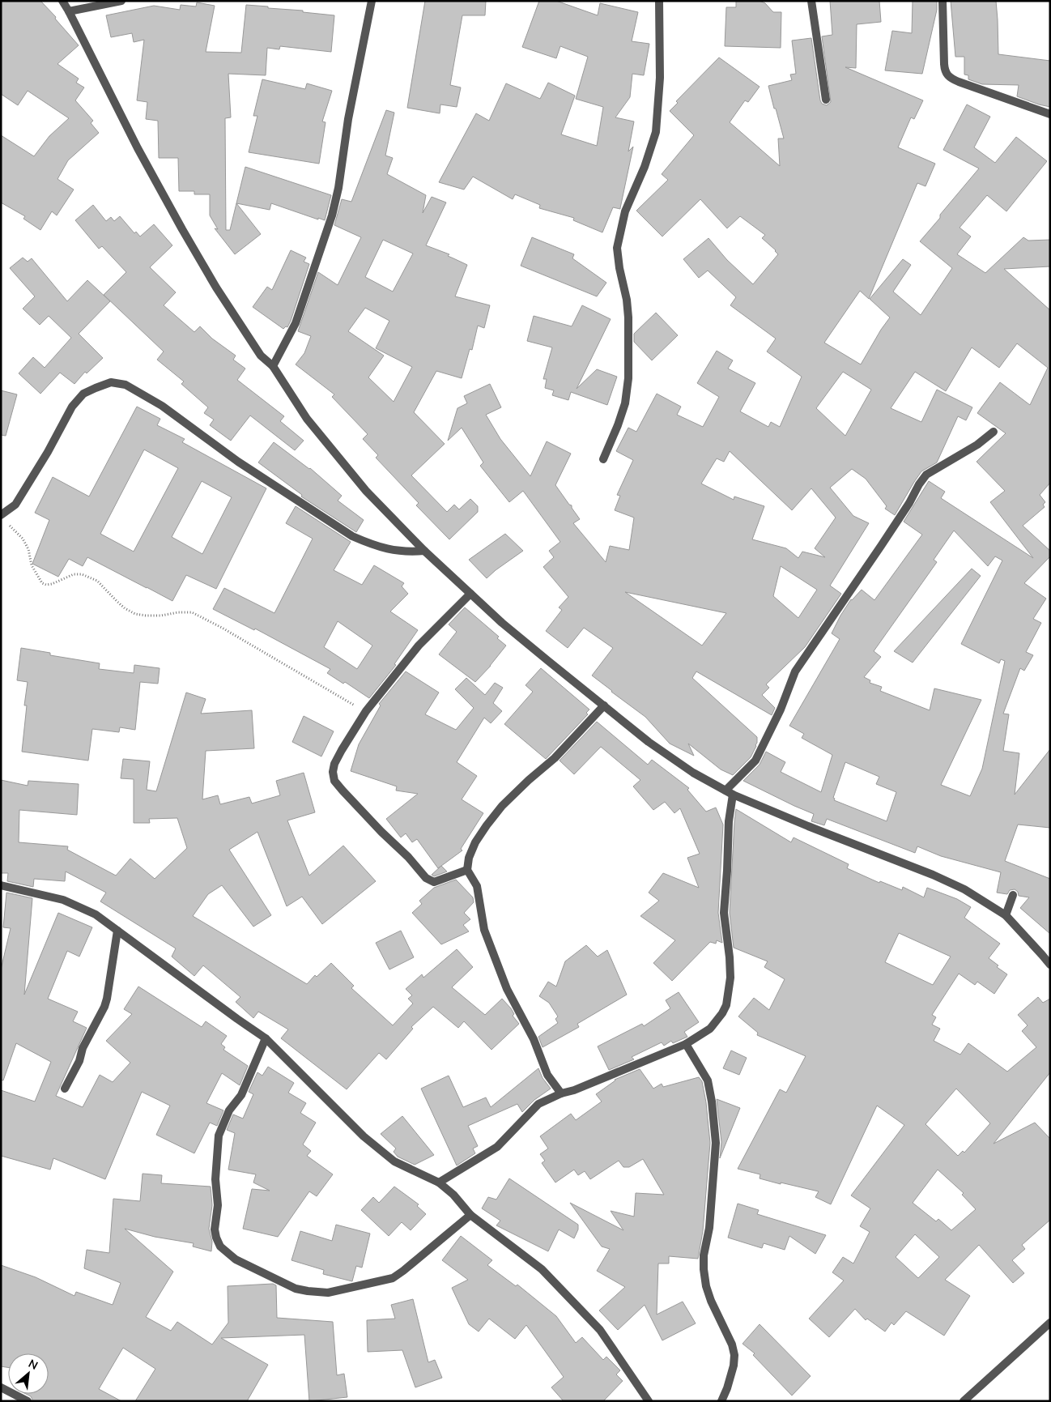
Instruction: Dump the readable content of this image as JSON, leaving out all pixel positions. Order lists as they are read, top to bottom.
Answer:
{
  "north": "top right"
}
